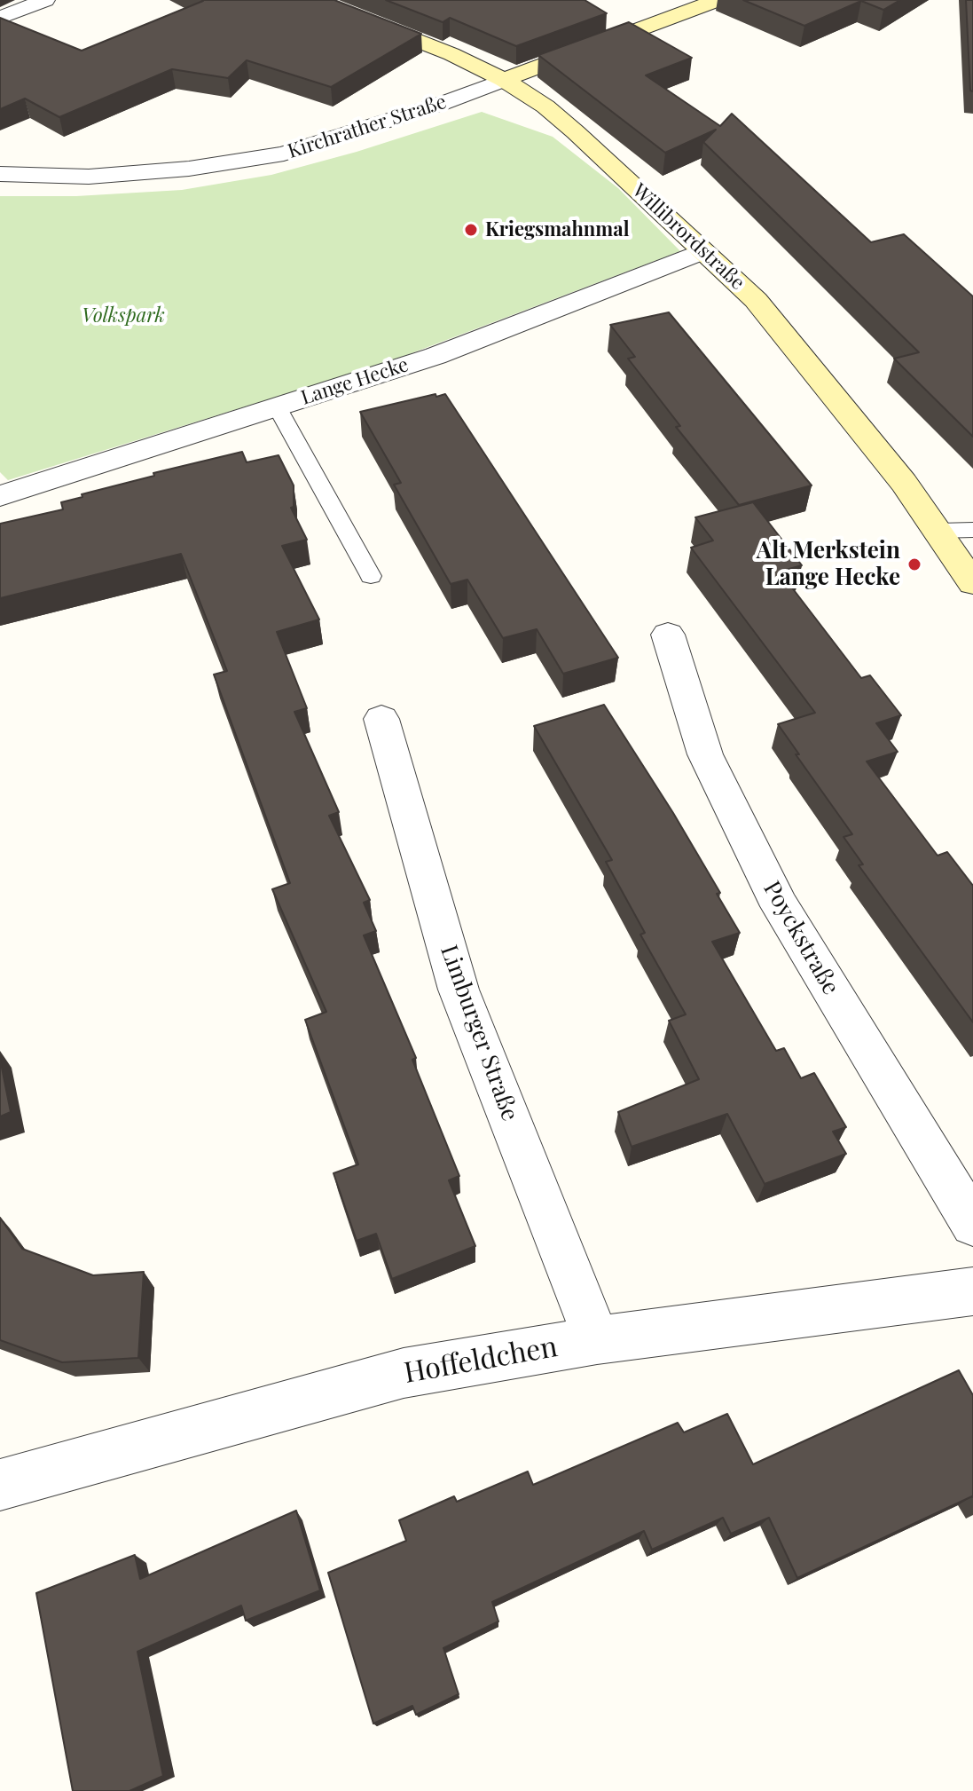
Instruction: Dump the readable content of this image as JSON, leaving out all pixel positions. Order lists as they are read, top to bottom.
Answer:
{
  "streets": {
    "main road": ["Kirchrather Straße", "Willibrordstraße"],
    "street": [
      "Lange Hecke",
      "Poyckstraße",
      "Limburger Straße",
      "Hoffeldchen"
    ]
  },
  "crossings": [
    ["Kirchrather Straße", "Willibrordstraße"],
    ["Willibrordstraße", "Lange Hecke"],
    ["Limburger Straße", "Hoffeldchen"]
  ],
  "parks": ["Volkspark"],
  "places": ["Kriegsmahnmal", "Alt Merkstein Lange Hecke"]
}
